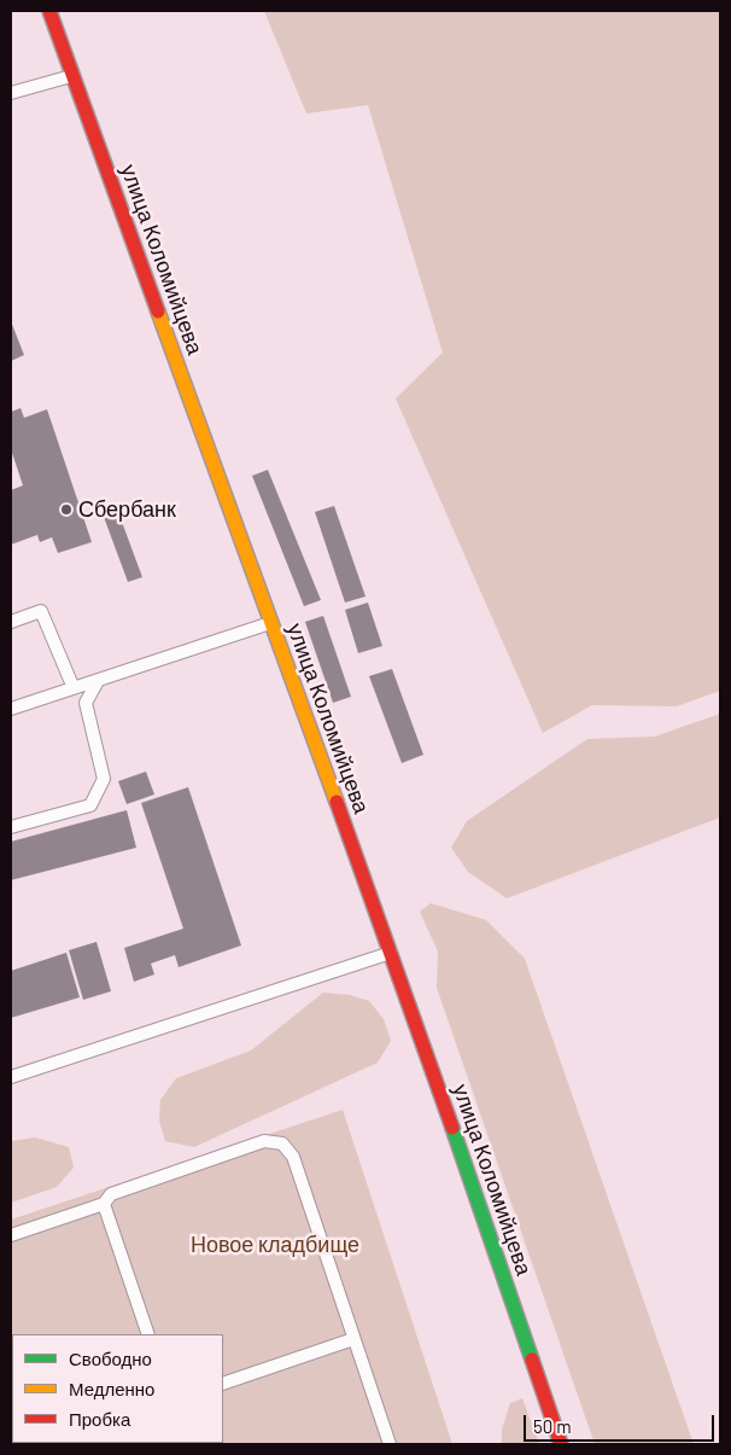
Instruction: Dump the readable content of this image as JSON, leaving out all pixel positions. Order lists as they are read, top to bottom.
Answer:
{
  "streets": {
    "street": ["улица Коломийцева"]
  },
  "parks": ["Новое кладбище"],
  "places": ["Сбербанк"],
  "legend": ["Свободно", "Медленно", "Пробка"],
  "scale_bar": "50 m"
}
